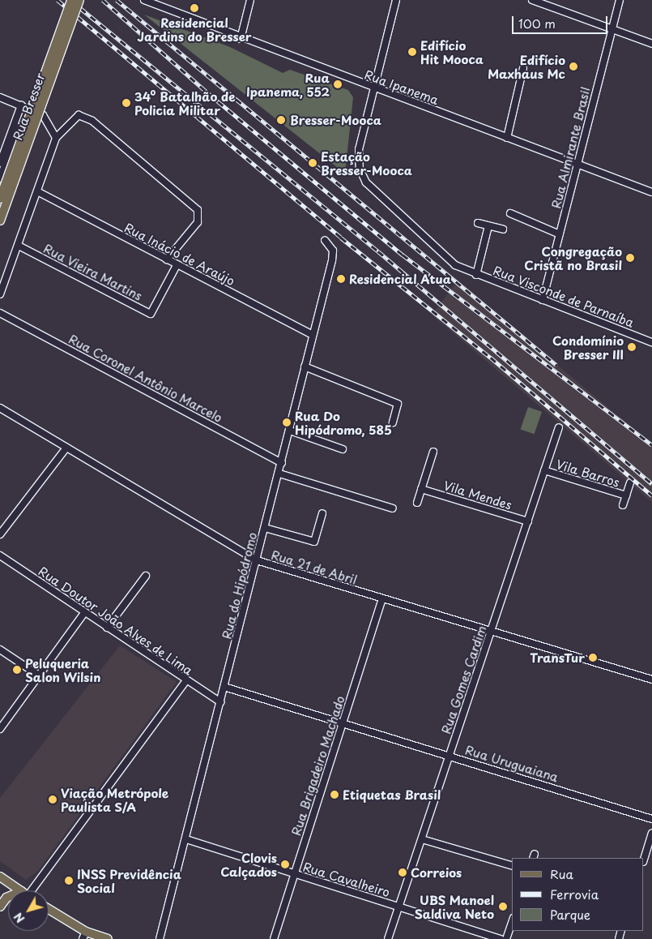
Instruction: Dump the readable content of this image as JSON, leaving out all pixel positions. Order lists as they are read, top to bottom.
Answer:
{
  "streets": {
    "main road": ["Rua Bresser"],
    "street": [
      "Rua Ipanema",
      "Rua Almirante Brasil",
      "Rua Inácio de Araújo",
      "Rua Vieira Martins",
      "Rua Visconde de Parnaíba",
      "Rua Coronel Antônio Marcelo",
      "Vila Barros",
      "Vila Mendes",
      "Rua 21 de Abril",
      "Rua do Hipódromo",
      "Rua Doutor João Alves de Lima",
      "Rua Gomes Cardim",
      "Rua Uruguaiana",
      "Rua Brigadeiro Machado",
      "Rua Cavalheiro"
    ]
  },
  "crossings": [
    ["Rua Ipanema", "Rua Almirante Brasil"],
    ["Rua Ipanema", "Rua Visconde de Parnaíba"],
    ["Rua Almirante Brasil", "Rua Visconde de Parnaíba"],
    ["Rua Inácio de Araújo", "Rua Vieira Martins"],
    ["Rua Inácio de Araújo", "Rua do Hipódromo"],
    ["Rua Coronel Antônio Marcelo", "Rua do Hipódromo"],
    ["Vila Barros", "Rua Gomes Cardim"],
    ["Vila Mendes", "Rua Gomes Cardim"],
    ["Rua 21 de Abril", "Rua do Hipódromo"],
    ["Rua 21 de Abril", "Rua Gomes Cardim"],
    ["Rua 21 de Abril", "Rua Brigadeiro Machado"],
    ["Rua do Hipódromo", "Rua Doutor João Alves de Lima"],
    ["Rua do Hipódromo", "Rua Uruguaiana"],
    ["Rua do Hipódromo", "Rua Cavalheiro"],
    ["Rua Gomes Cardim", "Rua Uruguaiana"],
    ["Rua Gomes Cardim", "Rua Cavalheiro"],
    ["Rua Uruguaiana", "Rua Brigadeiro Machado"],
    ["Rua Brigadeiro Machado", "Rua Cavalheiro"]
  ],
  "places": [
    "Residencial Jardins do Bresser",
    "Edifício Hit Mooca",
    "Edifício Maxhaus Mc",
    "Rua Ipanema, 552",
    "34º Batalhão de Policia Militar",
    "Bresser-Mooca",
    "Estação Bresser-Mooca",
    "Congregação Cristã no Brasil",
    "Residencial Atua",
    "Condomínio Bresser III",
    "Rua Do Hipódromo, 585",
    "TransTur",
    "Peluqueria Salon Wilsin",
    "Etiquetas Brasil",
    "Viação Metrópole Paulista S/A",
    "Clovis Calçados",
    "Correios",
    "INSS Previdência Social",
    "UBS Manoel Saldiva Neto"
  ],
  "legend": ["Rua", "Ferrovia", "Parque"],
  "scale_bar": "100 m",
  "north": "bottom left"
}
